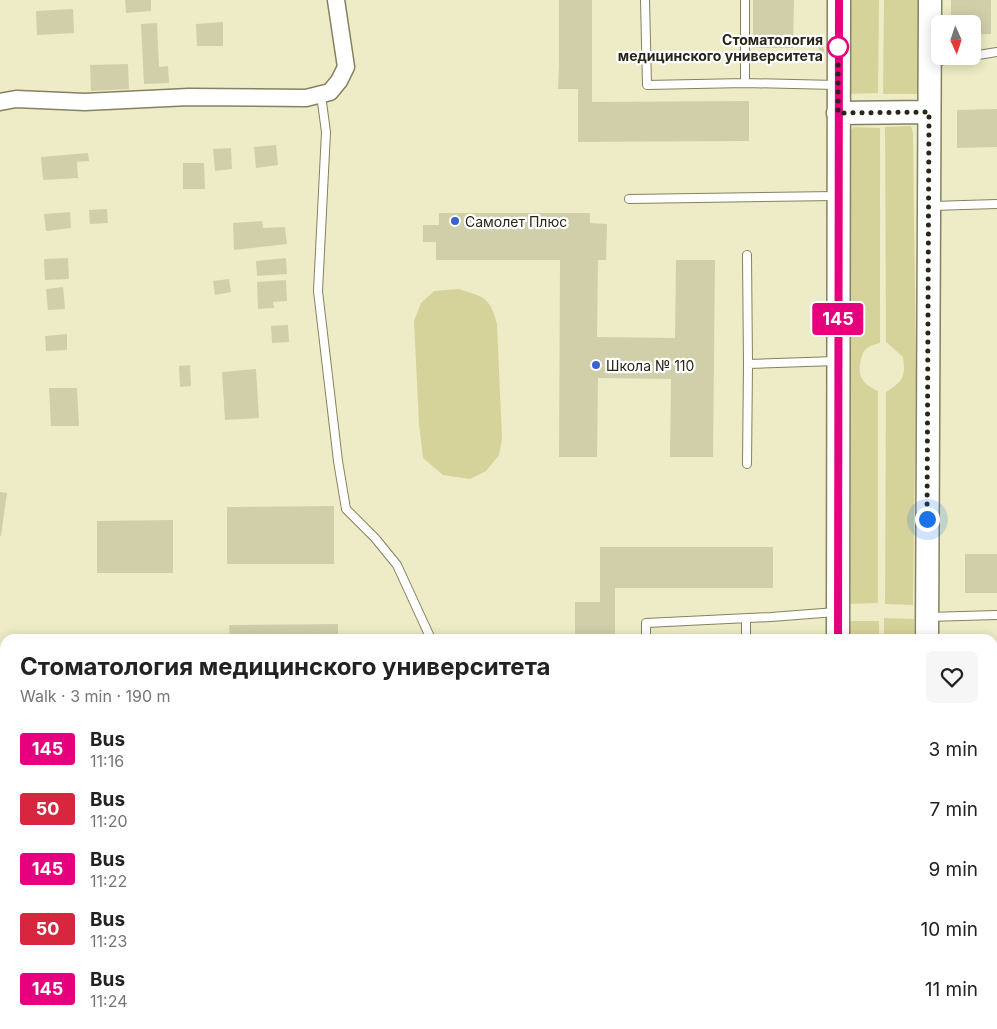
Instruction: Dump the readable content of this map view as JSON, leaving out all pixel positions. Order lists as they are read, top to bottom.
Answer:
{
  "places": ["Стоматология медицинского университета", "Самолет Плюс", "Школа № 110"],
  "lines": ["bus line 145"],
  "north": "bottom",
  "page": {
    "on_map": "145",
    "heading": ["Стоматология медицинского университета", "Walk · 3 min · 190 m"],
    "list": [
      {
        "mark": "145",
        "name": "Bus",
        "note": "11:16",
        "value": "3 min"
      },
      {
        "mark": "50",
        "name": "Bus",
        "note": "11:20",
        "value": "7 min"
      },
      {
        "mark": "145",
        "name": "Bus",
        "note": "11:22",
        "value": "9 min"
      },
      {
        "mark": "50",
        "name": "Bus",
        "note": "11:23",
        "value": "10 min"
      },
      {
        "mark": "145",
        "name": "Bus",
        "note": "11:24",
        "value": "11 min"
      }
    ]
  }
}
